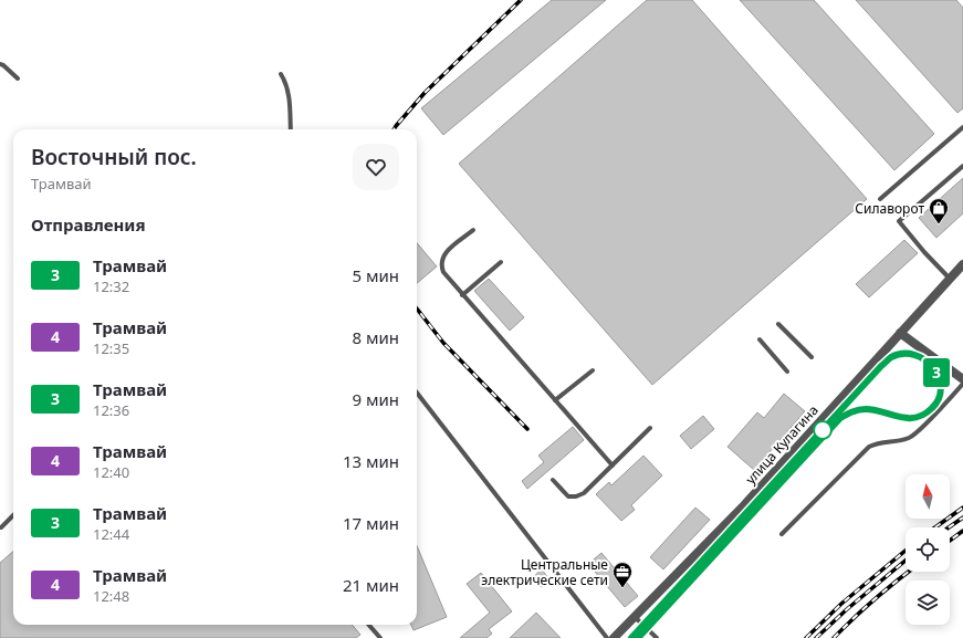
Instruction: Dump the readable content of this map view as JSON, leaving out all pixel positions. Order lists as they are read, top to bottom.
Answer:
{
  "streets": {
    "street": ["улица Кулагина"]
  },
  "places": {
    "shop": ["Силаворот"],
    "office": ["Центральные электрические сети"]
  },
  "lines": ["tram line 3"],
  "north": "top",
  "page": {
    "on_map": "3",
    "heading": [
      ["Восточный пос.", "Трамвай"],
      "Отправления"
    ],
    "list": [
      {
        "mark": "3",
        "name": "Трамвай",
        "note": "12:32",
        "value": "5 мин"
      },
      {
        "mark": "4",
        "name": "Трамвай",
        "note": "12:35",
        "value": "8 мин"
      },
      {
        "mark": "3",
        "name": "Трамвай",
        "note": "12:36",
        "value": "9 мин"
      },
      {
        "mark": "4",
        "name": "Трамвай",
        "note": "12:40",
        "value": "13 мин"
      },
      {
        "mark": "3",
        "name": "Трамвай",
        "note": "12:44",
        "value": "17 мин"
      },
      {
        "mark": "4",
        "name": "Трамвай",
        "note": "12:48",
        "value": "21 мин"
      }
    ]
  }
}
